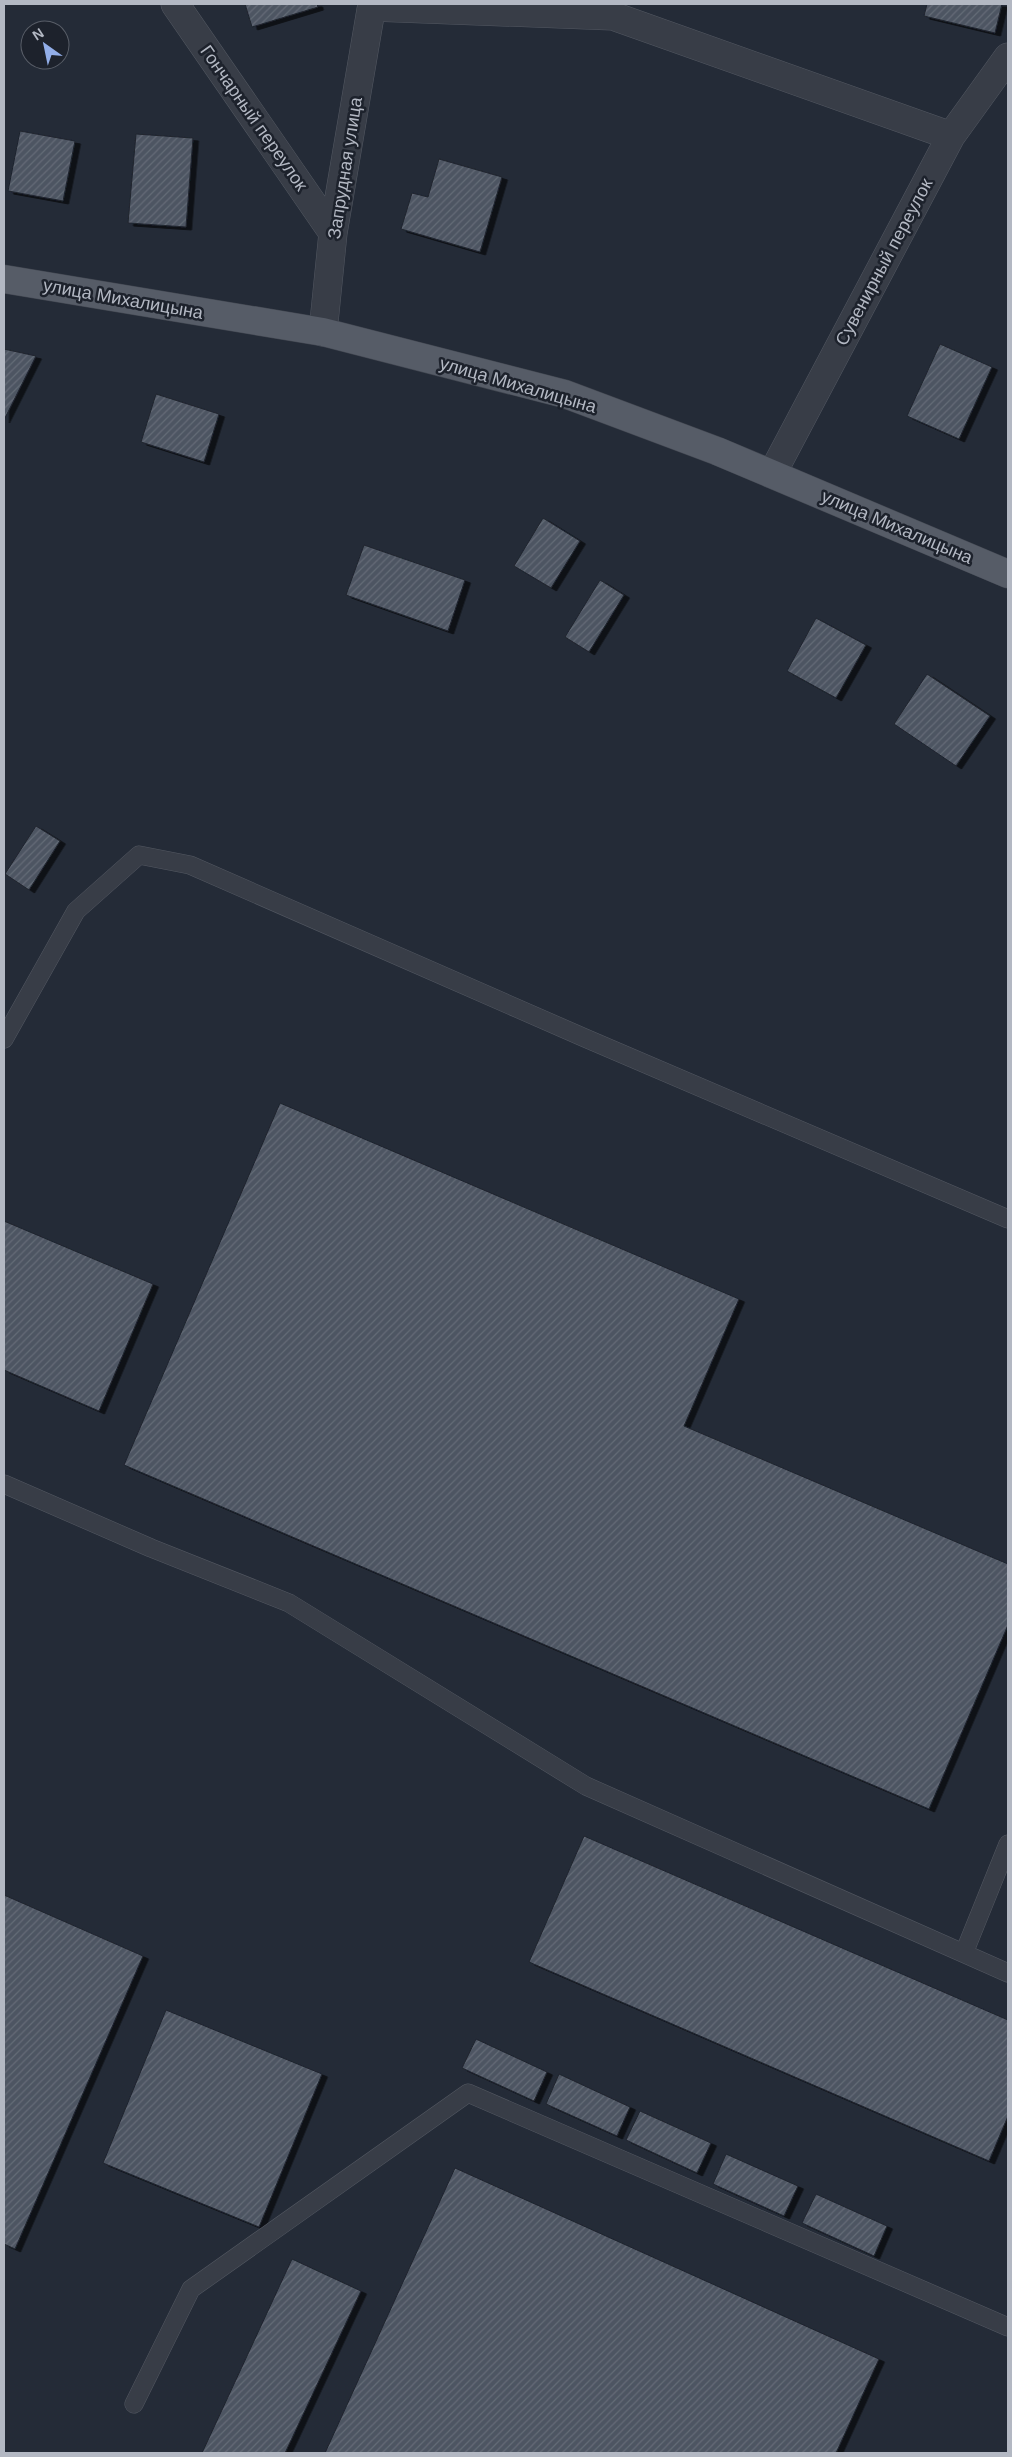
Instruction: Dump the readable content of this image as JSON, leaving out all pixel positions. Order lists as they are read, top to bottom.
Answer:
{
  "streets": {
    "main road": ["улица Михалицына"],
    "street": ["Гончарный переулок", "Запрудная улица", "Сувенирный переулок"]
  },
  "crossings": [
    ["Гончарный переулок", "Запрудная улица"],
    ["Запрудная улица", "улица Михалицына"],
    ["Сувенирный переулок", "улица Михалицына"]
  ],
  "north": "top left"
}
